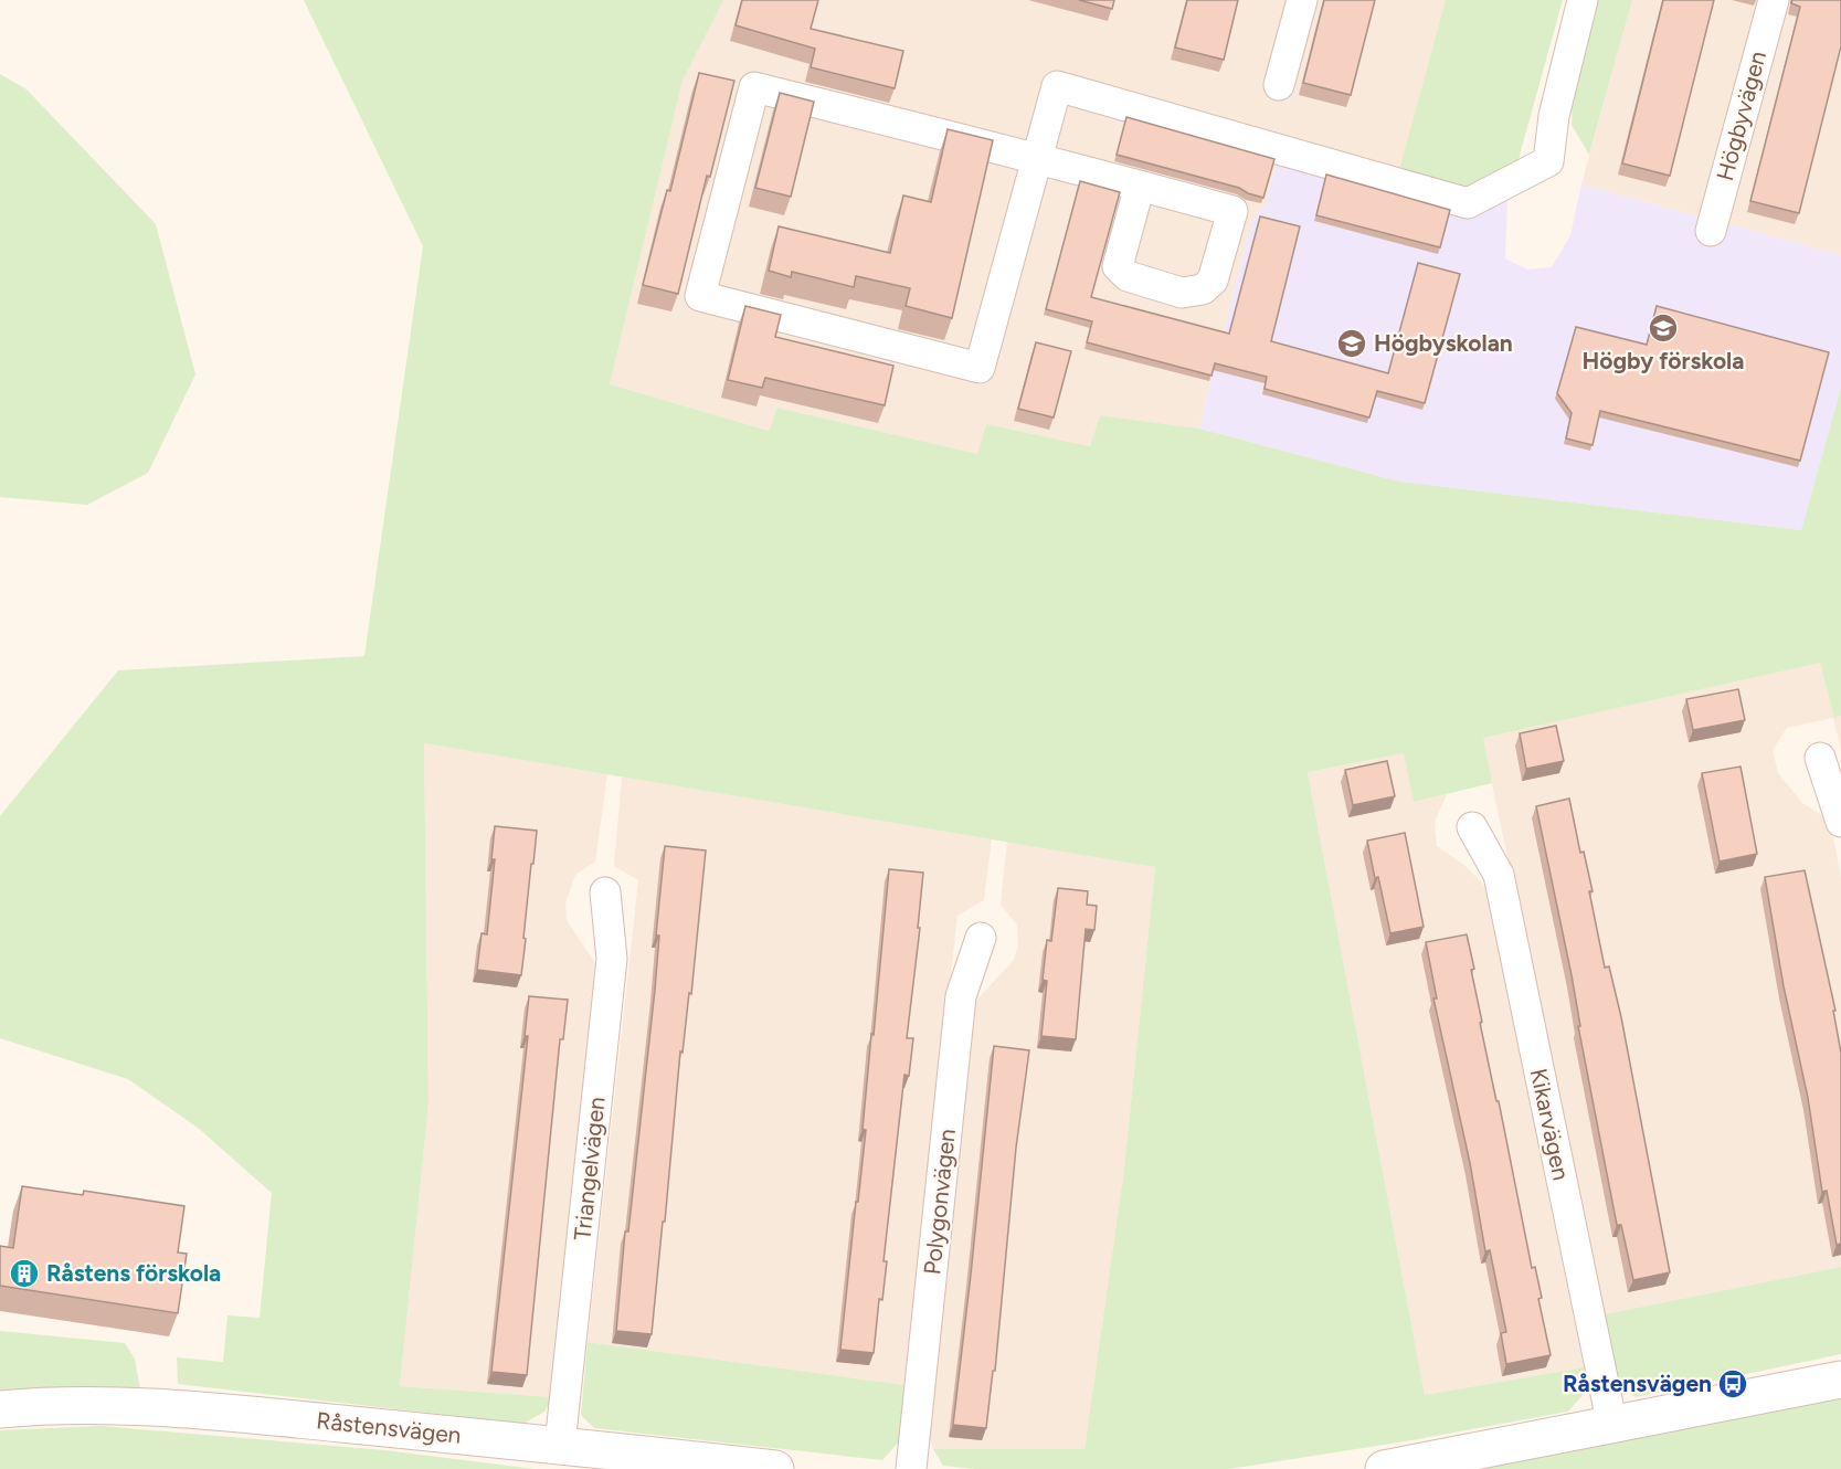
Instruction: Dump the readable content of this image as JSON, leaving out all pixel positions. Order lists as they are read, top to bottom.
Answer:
{
  "streets": {
    "street": [
      "Högbyvägen",
      "Kikarvägen",
      "Triangelvägen",
      "Polygonvägen",
      "Råstensvägen"
    ]
  },
  "crossings": [
    ["Triangelvägen", "Råstensvägen"]
  ],
  "places": {
    "school or university": ["Högby förskola", "Högbyskolan"],
    "building": ["Råstens förskola"],
    "bus stop": ["Råstensvägen"]
  }
}
